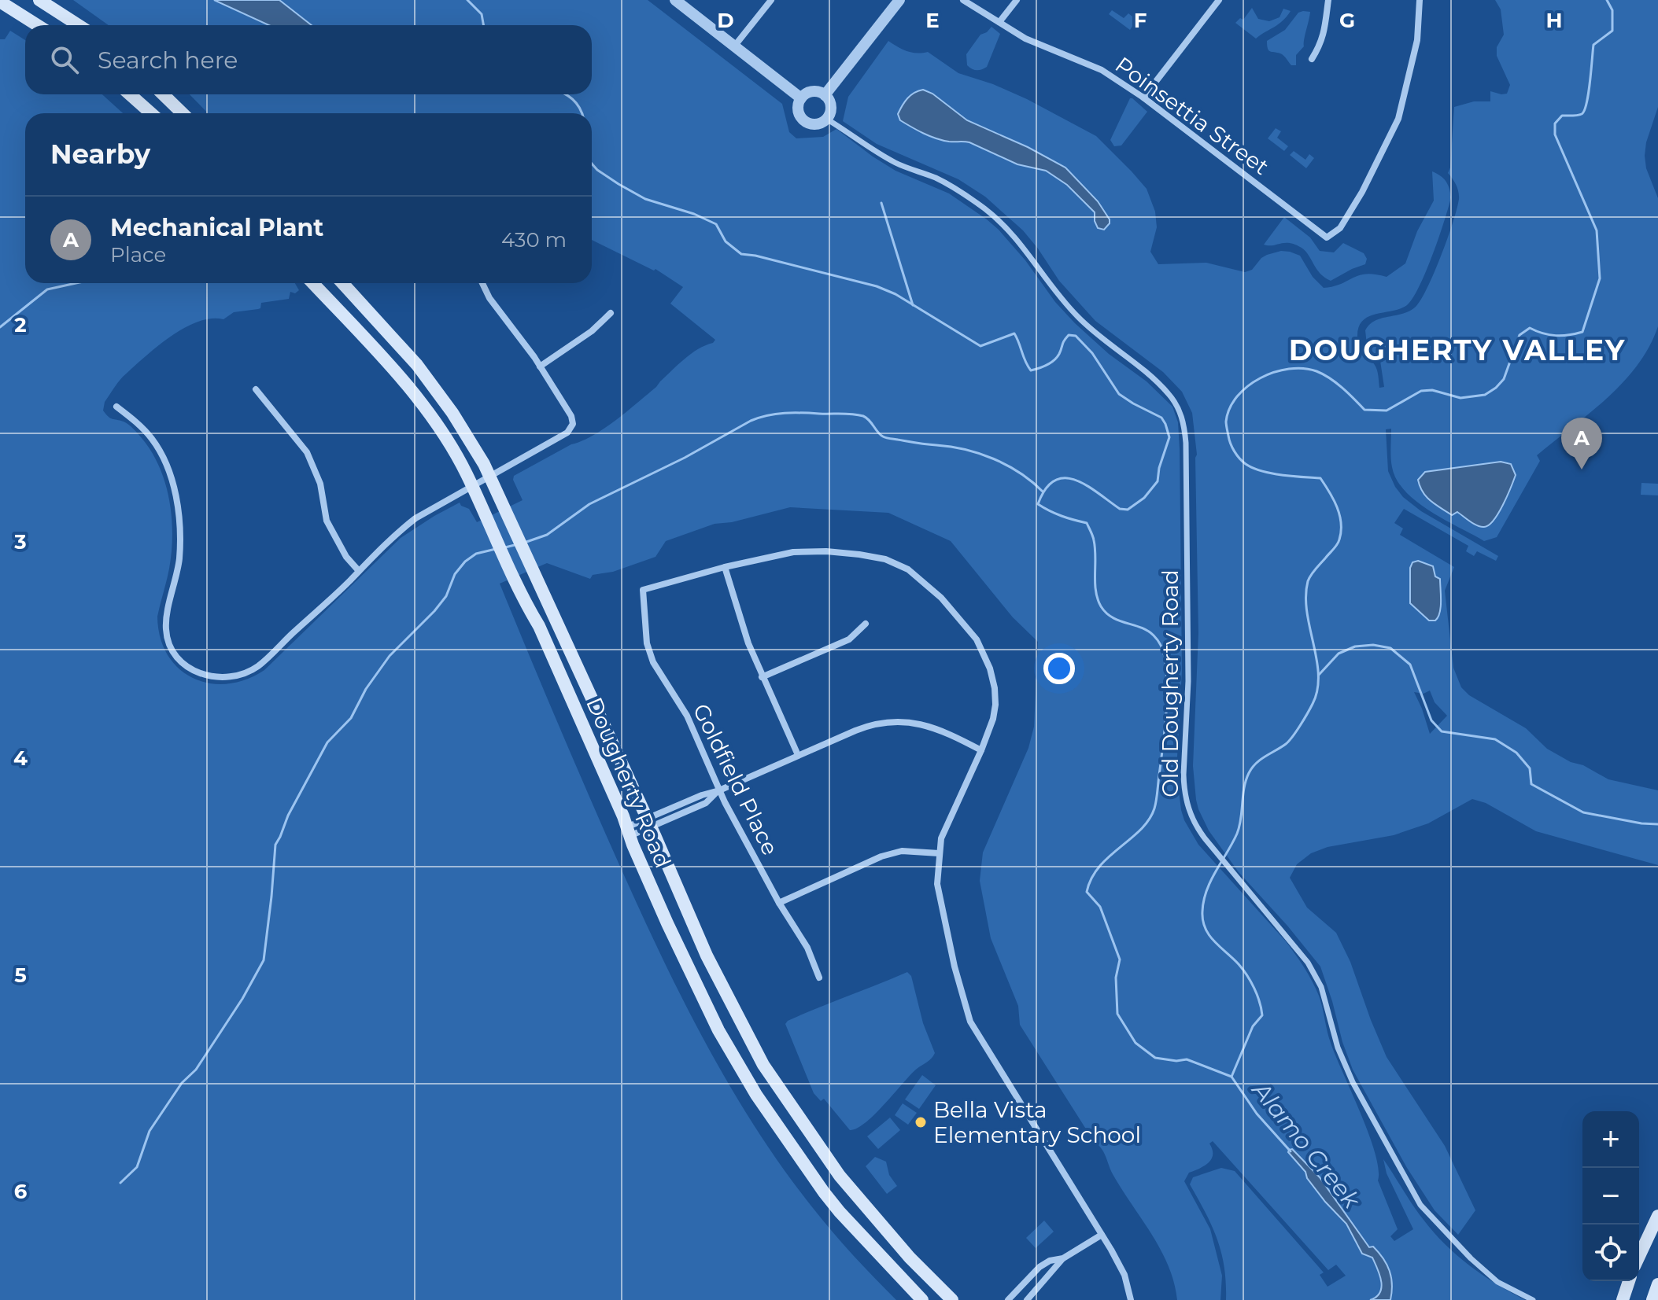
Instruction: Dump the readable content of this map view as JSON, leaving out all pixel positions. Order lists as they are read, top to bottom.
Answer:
{
  "streets": {
    "main road": ["Dougherty Road"],
    "street": ["Poinsettia Street", "Old Dougherty Road", "Goldfield Place"]
  },
  "districts": ["DOUGHERTY VALLEY"],
  "water": ["Alamo Creek"],
  "places": ["Bella Vista Elementary School"],
  "page": {
    "search": "Search here",
    "heading": "Nearby",
    "list": [
      {
        "mark": "A",
        "name": "Mechanical Plant",
        "note": "Place",
        "value": "430 m"
      }
    ],
    "pins": "A",
    "map_buttons": ["+", "−"]
  },
  "grid": {
    "columns": [
      "D",
      "E",
      "F",
      "G",
      "H"
    ],
    "rows": [
      "2",
      "3",
      "4",
      "5",
      "6"
    ]
  }
}
